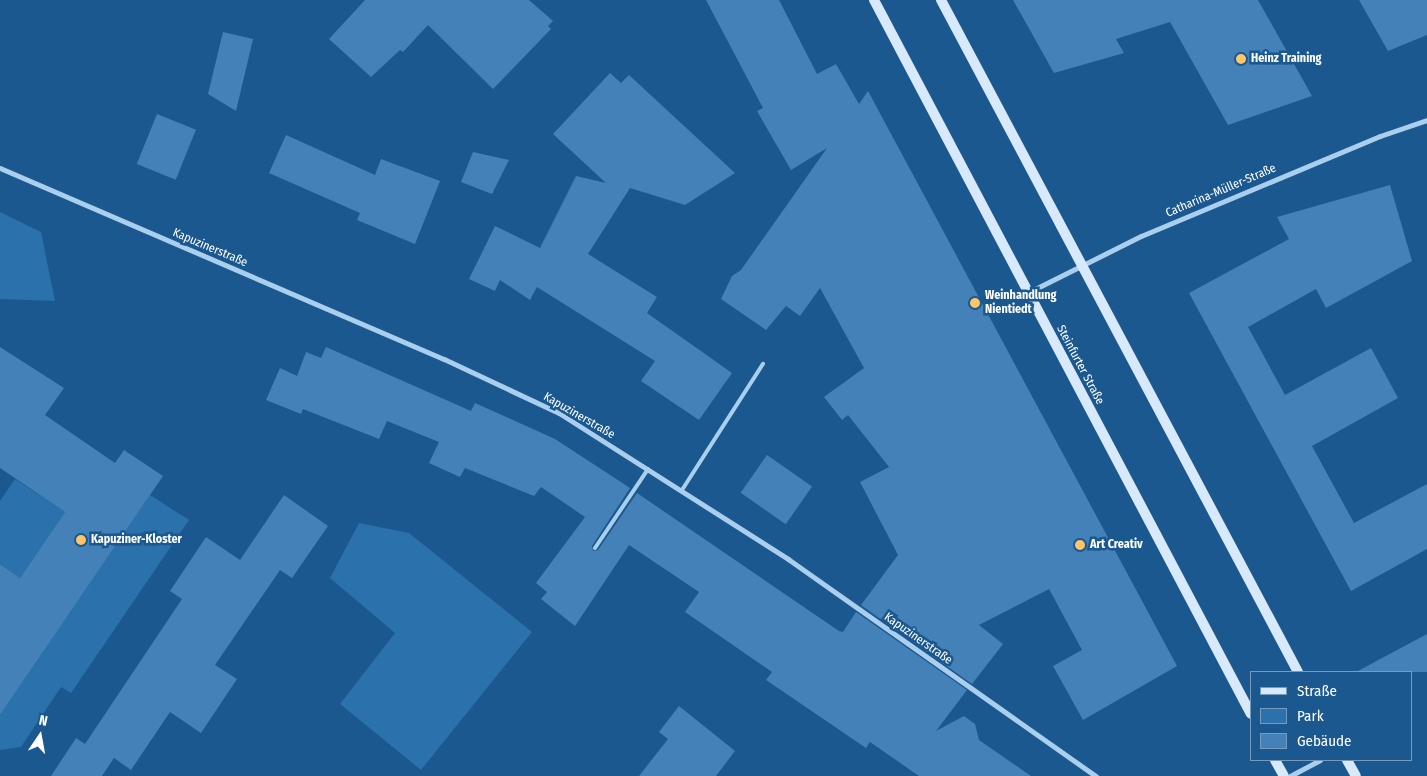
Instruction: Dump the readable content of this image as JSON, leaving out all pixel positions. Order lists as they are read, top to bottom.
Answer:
{
  "streets": {
    "main road": ["Steinfurter Straße"],
    "street": ["Catharina-Müller-Straße", "Kapuzinerstraße"]
  },
  "crossings": [
    ["Catharina-Müller-Straße", "Steinfurter Straße"]
  ],
  "places": [
    "Heinz Training",
    "Weinhandlung Nientiedt",
    "Kapuziner-Kloster",
    "Art Creativ"
  ],
  "legend": ["Straße", "Park", "Gebäude"],
  "north": "top"
}
